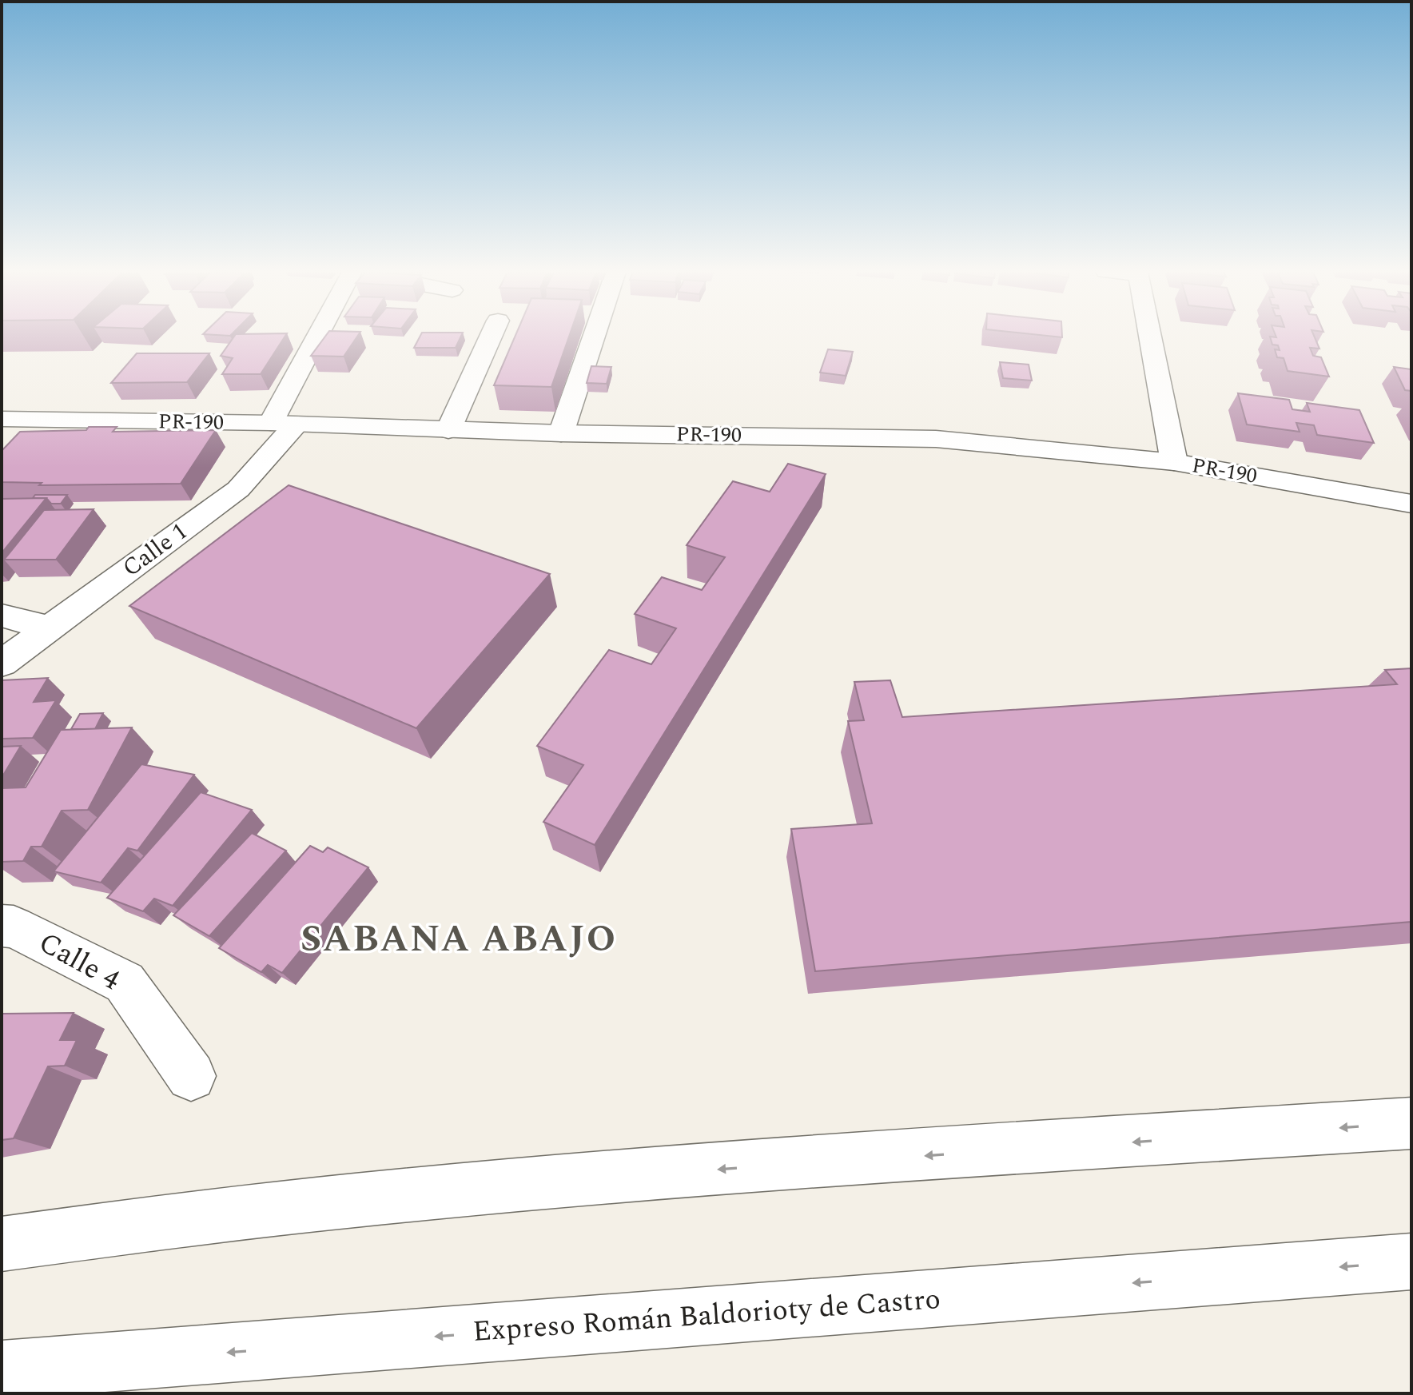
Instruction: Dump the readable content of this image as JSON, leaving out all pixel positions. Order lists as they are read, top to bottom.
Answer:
{
  "streets": {
    "main road": [
      "PR-190",
      "Calle 1",
      "Calle 4",
      "Expreso Román Baldorioty de Castro"
    ]
  },
  "crossings": [
    ["PR-190", "Calle 1"]
  ],
  "districts": ["SABANA ABAJO"]
}
